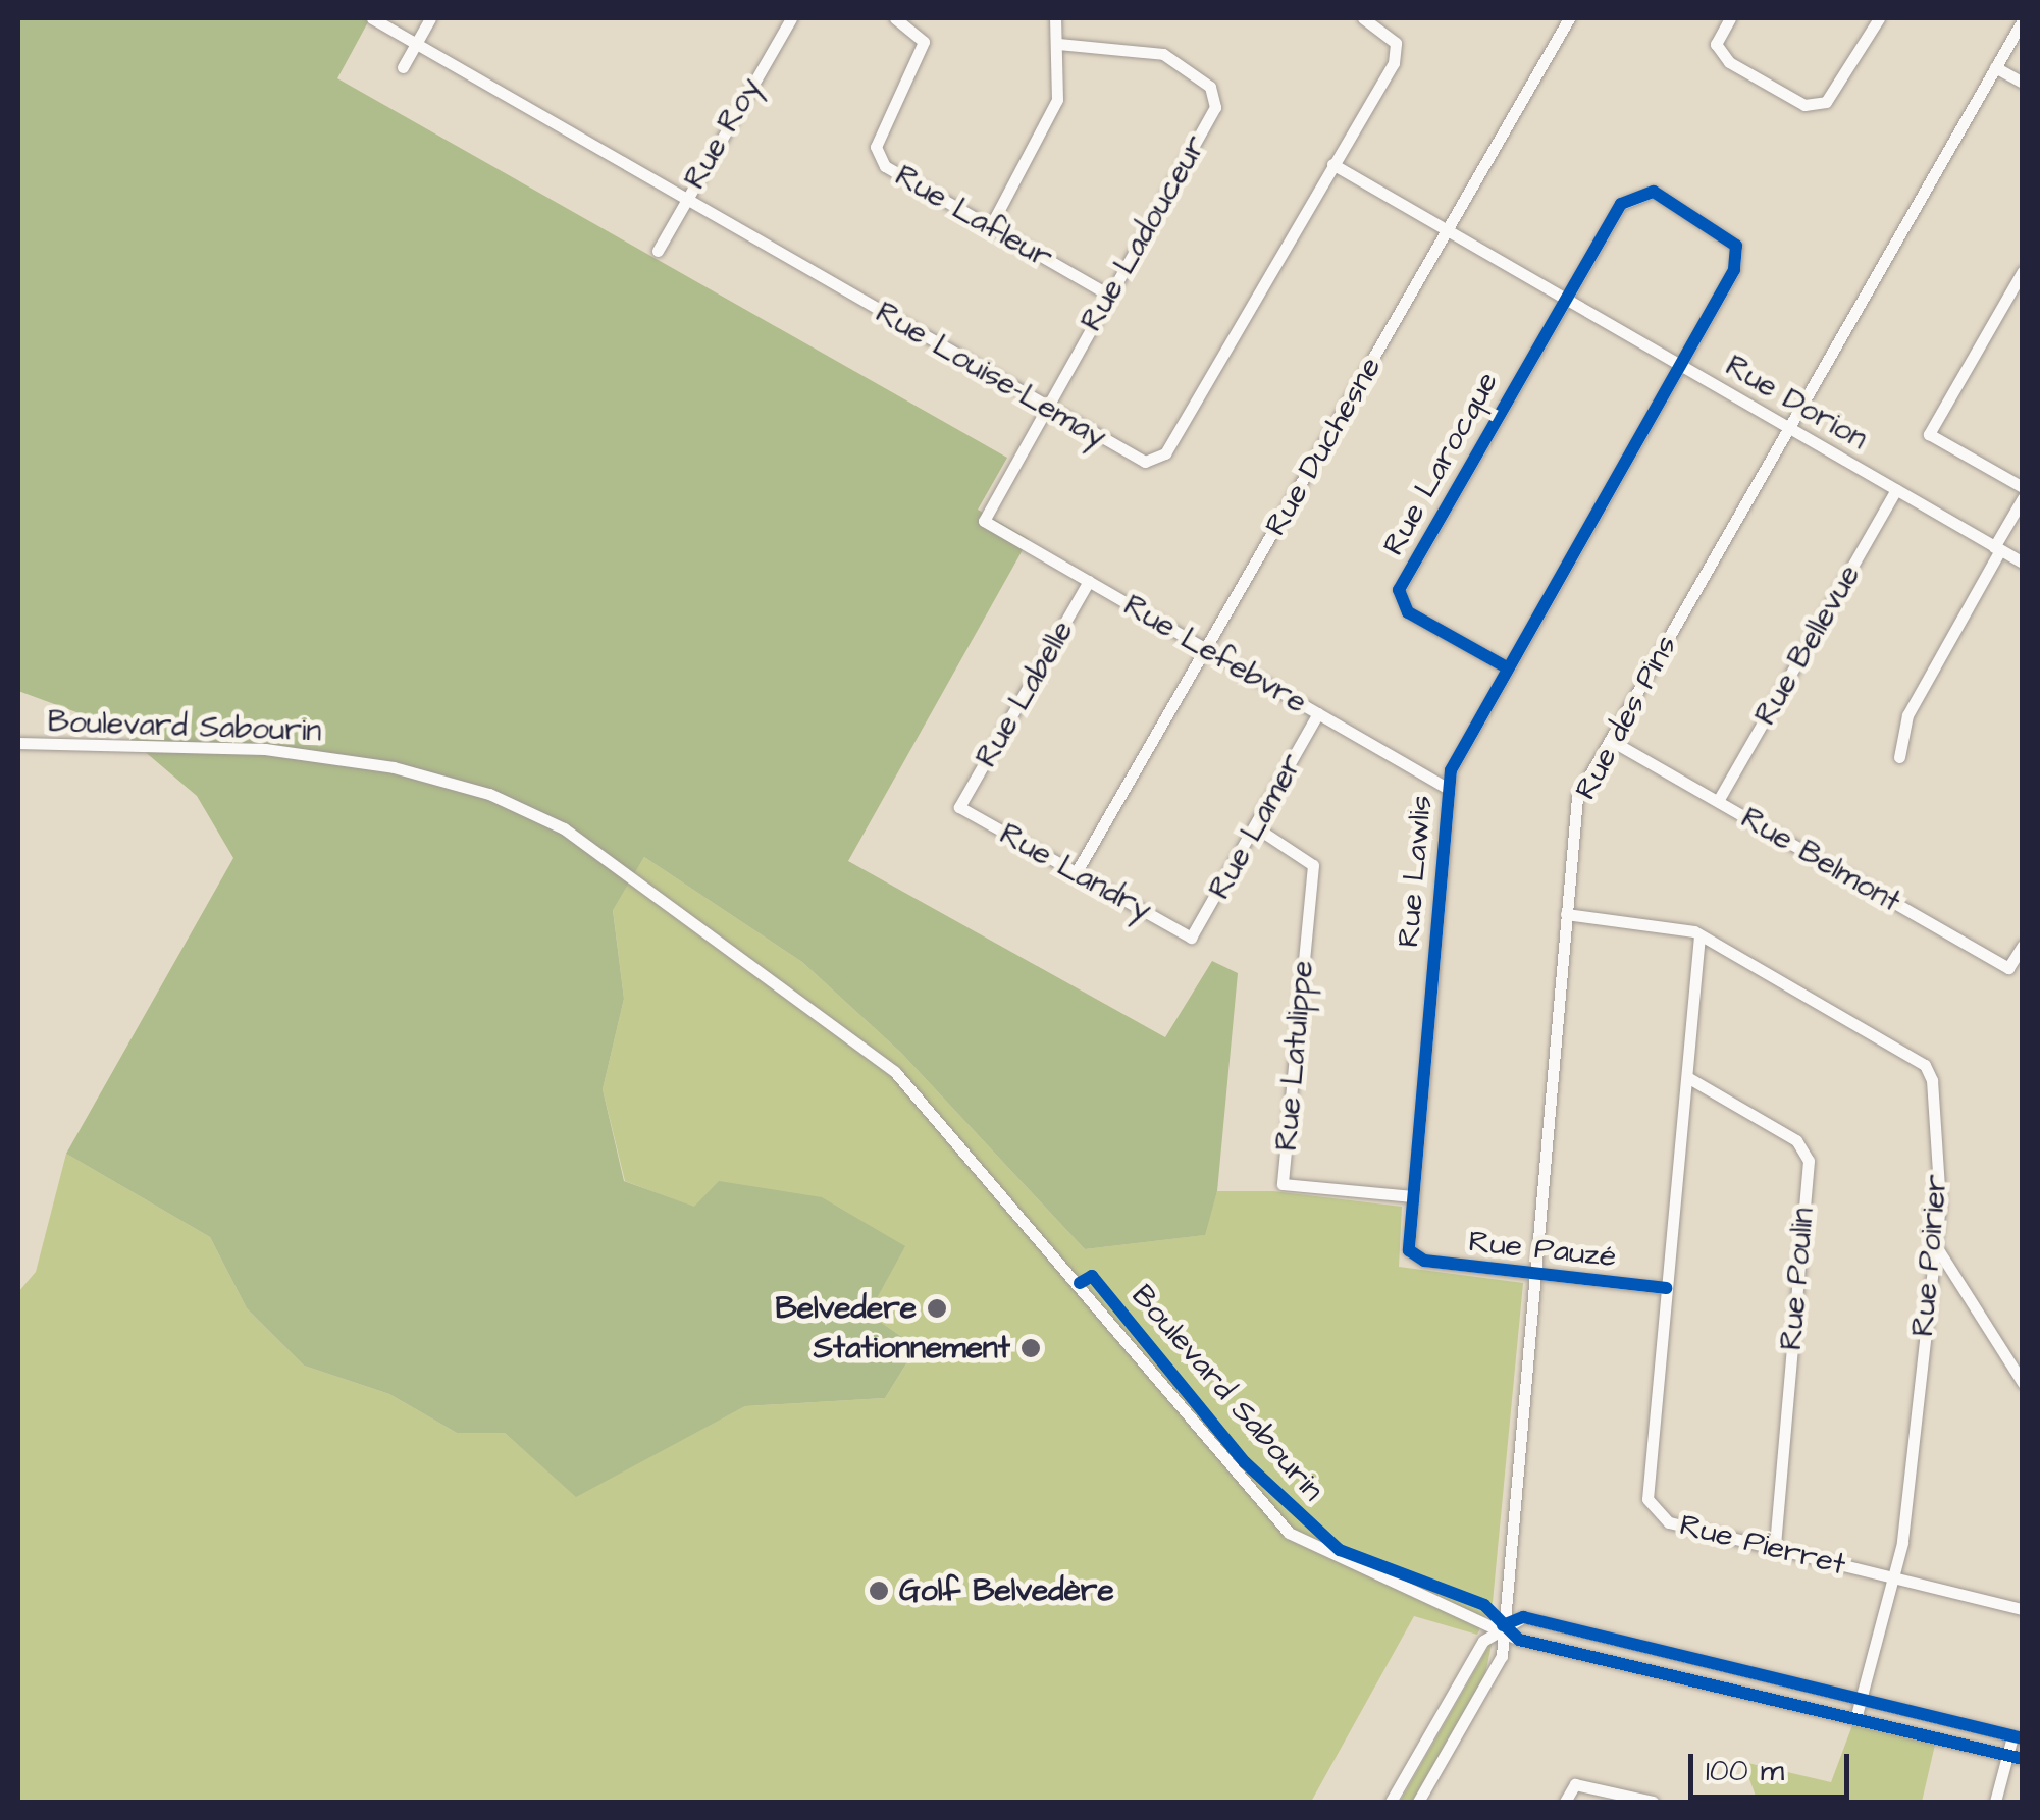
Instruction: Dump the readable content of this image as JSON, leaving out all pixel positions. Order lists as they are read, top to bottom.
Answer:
{
  "streets": {
    "street": [
      "Rue Roy",
      "Rue Lafleur",
      "Rue Ladouceur",
      "Rue Louise-Lemay",
      "Rue Dorion",
      "Rue Duchesne",
      "Rue Larocque",
      "Rue Bellevue",
      "Rue Lefebvre",
      "Rue Labelle",
      "Rue des Pins",
      "Boulevard Sabourin",
      "Rue Lamer",
      "Rue Belmont",
      "Rue Lawlis",
      "Rue Landry",
      "Rue Latulippe",
      "Rue Pauzé",
      "Rue Poirier",
      "Rue Poulin",
      "Rue Pierret"
    ]
  },
  "crossings": [
    ["Rue Roy", "Rue Louise-Lemay"],
    ["Rue Lafleur", "Rue Ladouceur"],
    ["Rue Ladouceur", "Rue Louise-Lemay"],
    ["Rue Ladouceur", "Rue Lefebvre"],
    ["Rue Louise-Lemay", "Rue Dorion"],
    ["Rue Dorion", "Rue Duchesne"],
    ["Rue Dorion", "Rue Larocque"],
    ["Rue Dorion", "Rue Bellevue"],
    ["Rue Dorion", "Rue des Pins"],
    ["Rue Dorion", "Rue Lawlis"],
    ["Rue Duchesne", "Rue Lefebvre"],
    ["Rue Duchesne", "Rue Landry"],
    ["Rue Larocque", "Rue Lawlis"],
    ["Rue Bellevue", "Rue Belmont"],
    ["Rue Lefebvre", "Rue Labelle"],
    ["Rue Lefebvre", "Rue Lamer"],
    ["Rue Lefebvre", "Rue Lawlis"],
    ["Rue Labelle", "Rue Landry"],
    ["Rue des Pins", "Boulevard Sabourin"],
    ["Rue des Pins", "Rue Belmont"],
    ["Rue des Pins", "Rue Pauzé"],
    ["Rue des Pins", "Rue Poirier"],
    ["Boulevard Sabourin", "Rue Poirier"],
    ["Rue Lamer", "Rue Landry"],
    ["Rue Lamer", "Rue Latulippe"],
    ["Rue Lawlis", "Rue Latulippe"],
    ["Rue Lawlis", "Rue Pauzé"],
    ["Rue Pauzé", "Rue Pierret"],
    ["Rue Poirier", "Rue Pierret"],
    ["Rue Poulin", "Rue Pierret"]
  ],
  "places": ["Belvedere", "Stationnement", "Golf Belvedère"],
  "scale_bar": "100 m"
}
